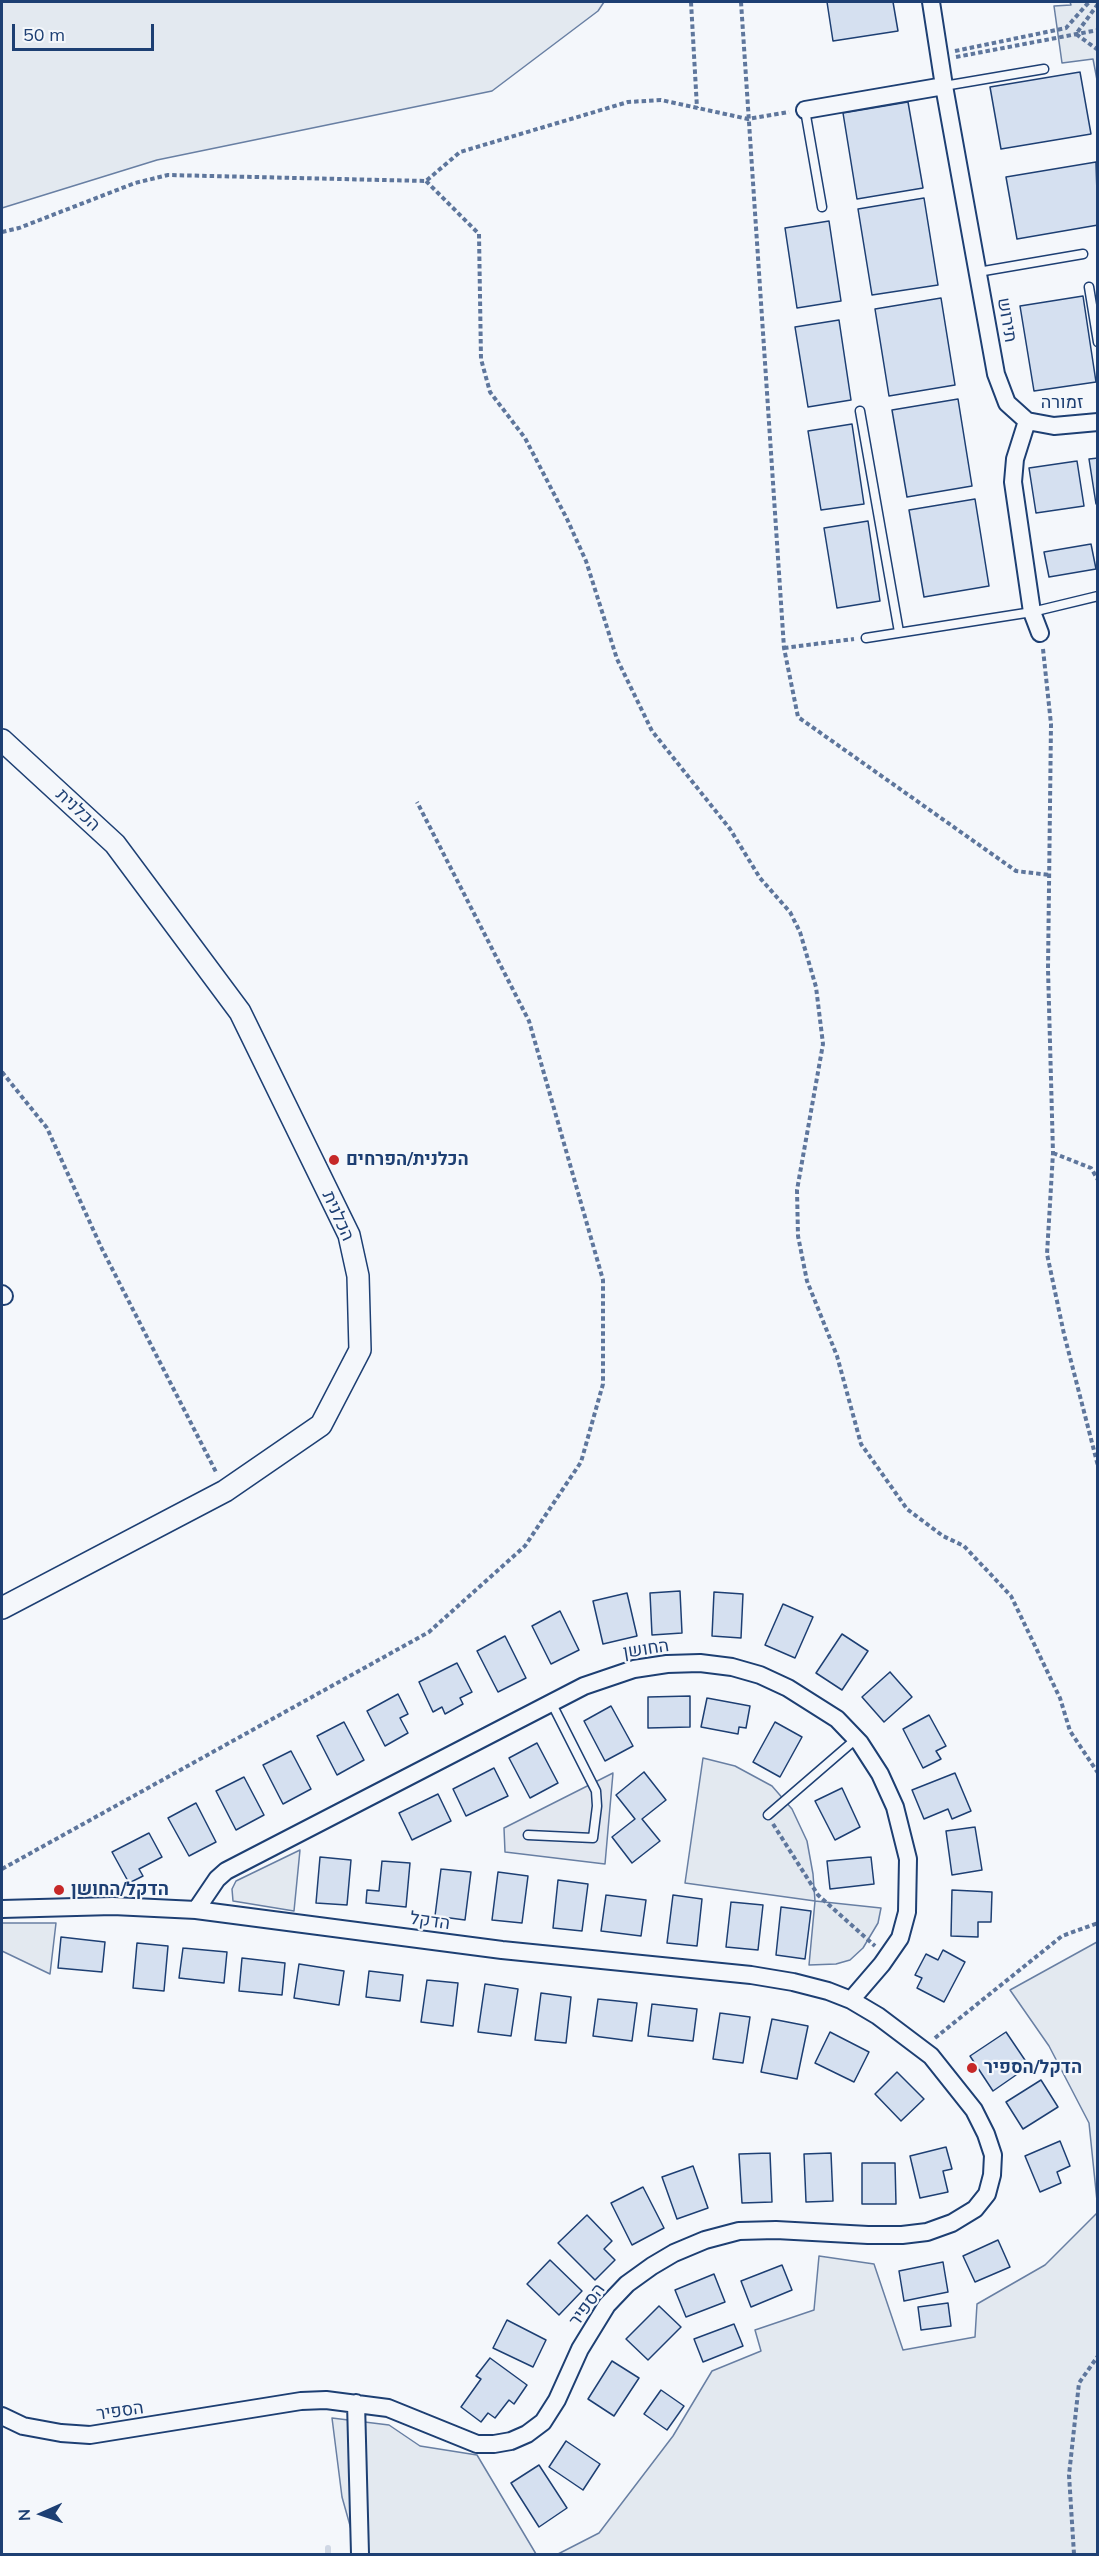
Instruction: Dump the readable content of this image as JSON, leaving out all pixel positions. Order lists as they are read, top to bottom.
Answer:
{
  "streets": {
    "street": [
      "תירוש",
      "זמורה",
      "הכלנית",
      "החושן",
      "הדקל",
      "הספיר"
    ]
  },
  "crossings": [
    ["תירוש", "זמורה"],
    ["החושן", "הדקל"],
    ["החושן", "הספיר"],
    ["הדקל", "הספיר"]
  ],
  "places": ["הכלנית/הפרחים", "הדקל/החושן", "הדקל/הספיר"],
  "scale_bar": "50 m",
  "north": "left"
}
